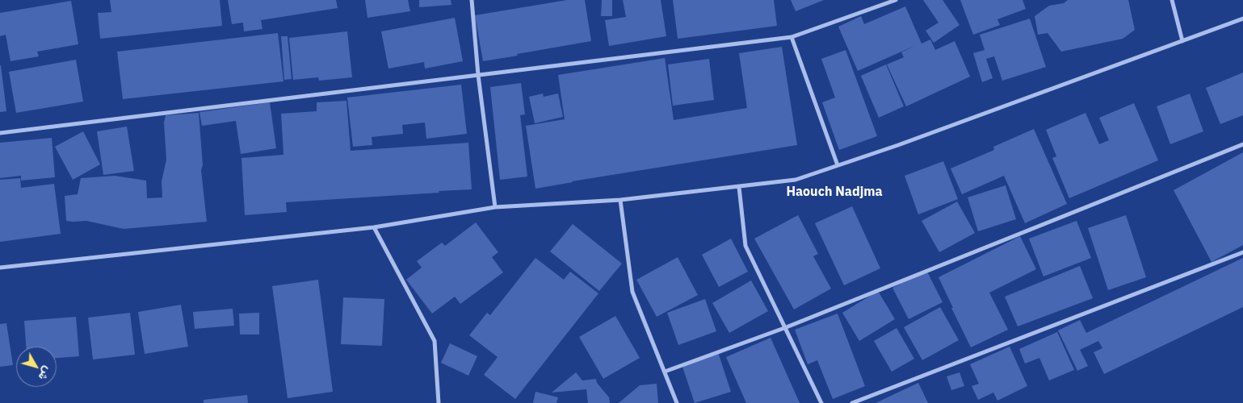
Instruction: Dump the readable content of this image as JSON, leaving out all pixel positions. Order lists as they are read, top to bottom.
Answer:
{
  "districts": ["Haouch Nadjma"],
  "north": "bottom right"
}
